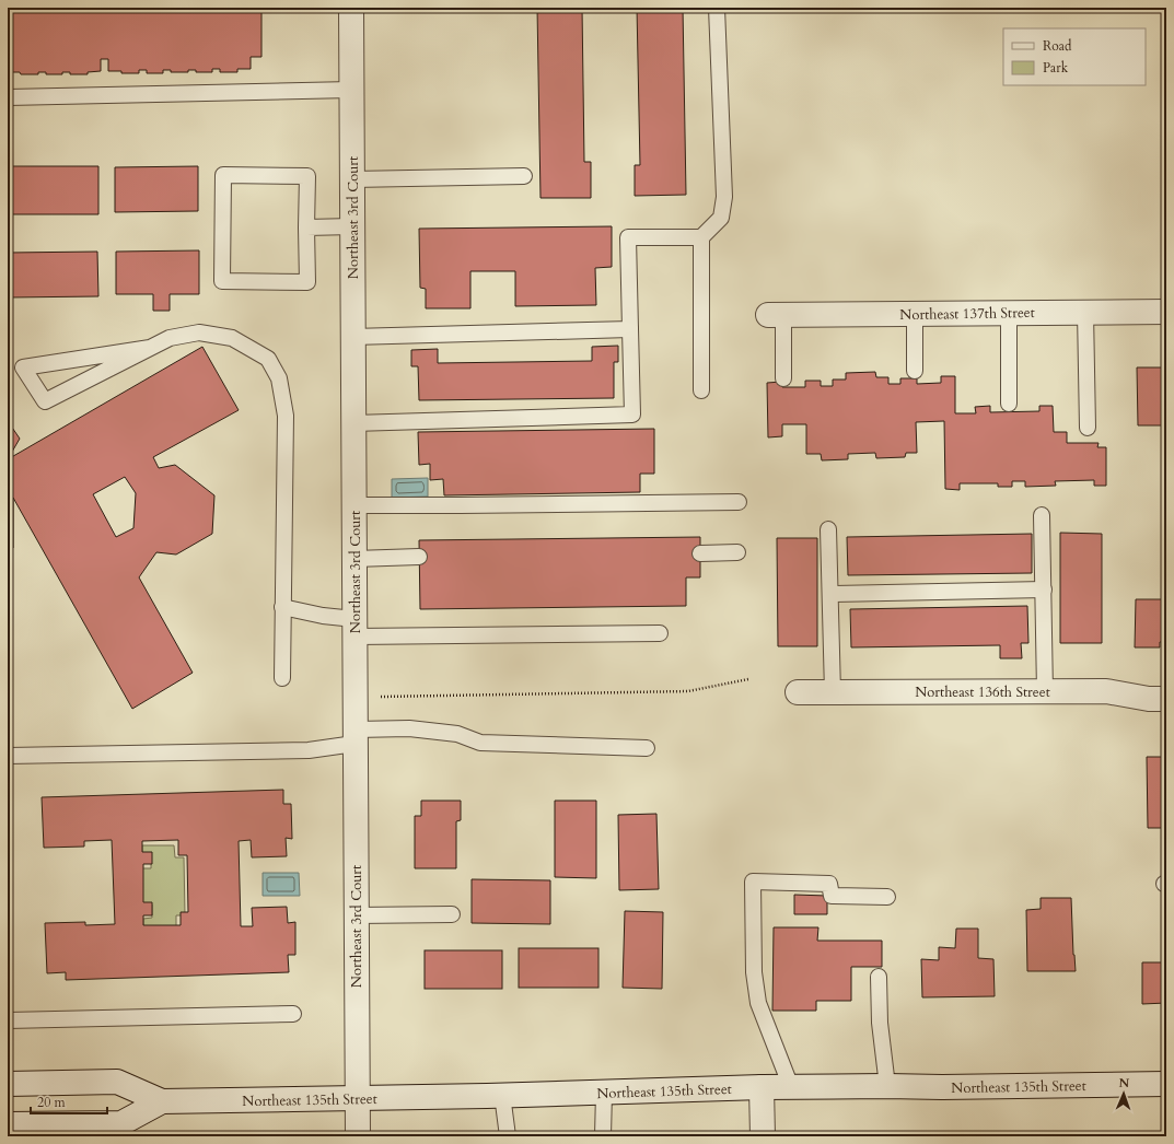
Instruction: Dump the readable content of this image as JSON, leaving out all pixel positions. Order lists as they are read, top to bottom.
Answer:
{
  "streets": {
    "street": [
      "Northeast 3rd Court",
      "Northeast 137th Street",
      "Northeast 136th Street",
      "Northeast 135th Street"
    ]
  },
  "crossings": [
    ["Northeast 3rd Court", "Northeast 135th Street"]
  ],
  "legend": ["Road", "Park"],
  "scale_bar": "20 m",
  "north": "top"
}
